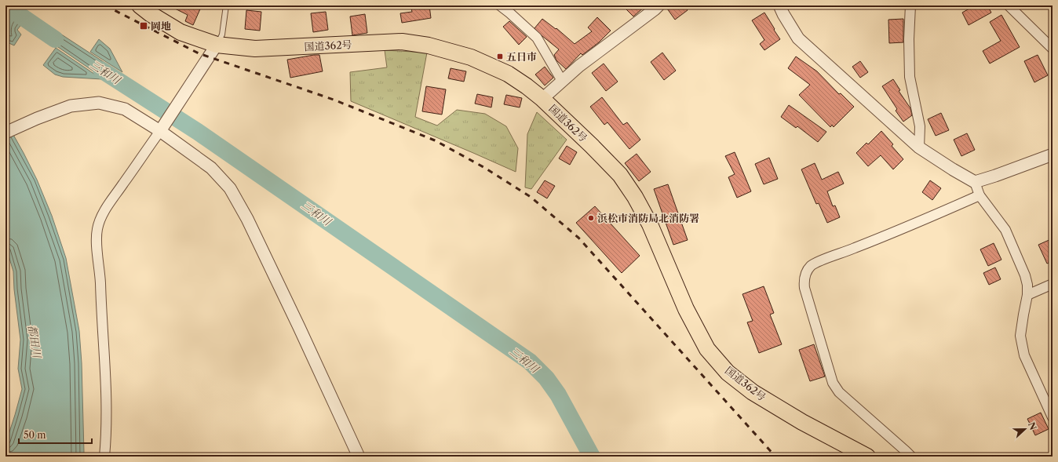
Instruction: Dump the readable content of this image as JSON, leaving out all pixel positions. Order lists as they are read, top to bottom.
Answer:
{
  "streets": {
    "highway": ["国道362号"]
  },
  "water": ["三和川", "都田川"],
  "places": {
    "transit": ["岡地", "五日市"],
    "other": ["浜松市消防局北消防署"]
  },
  "scale_bar": "50 m",
  "north": "right"
}
